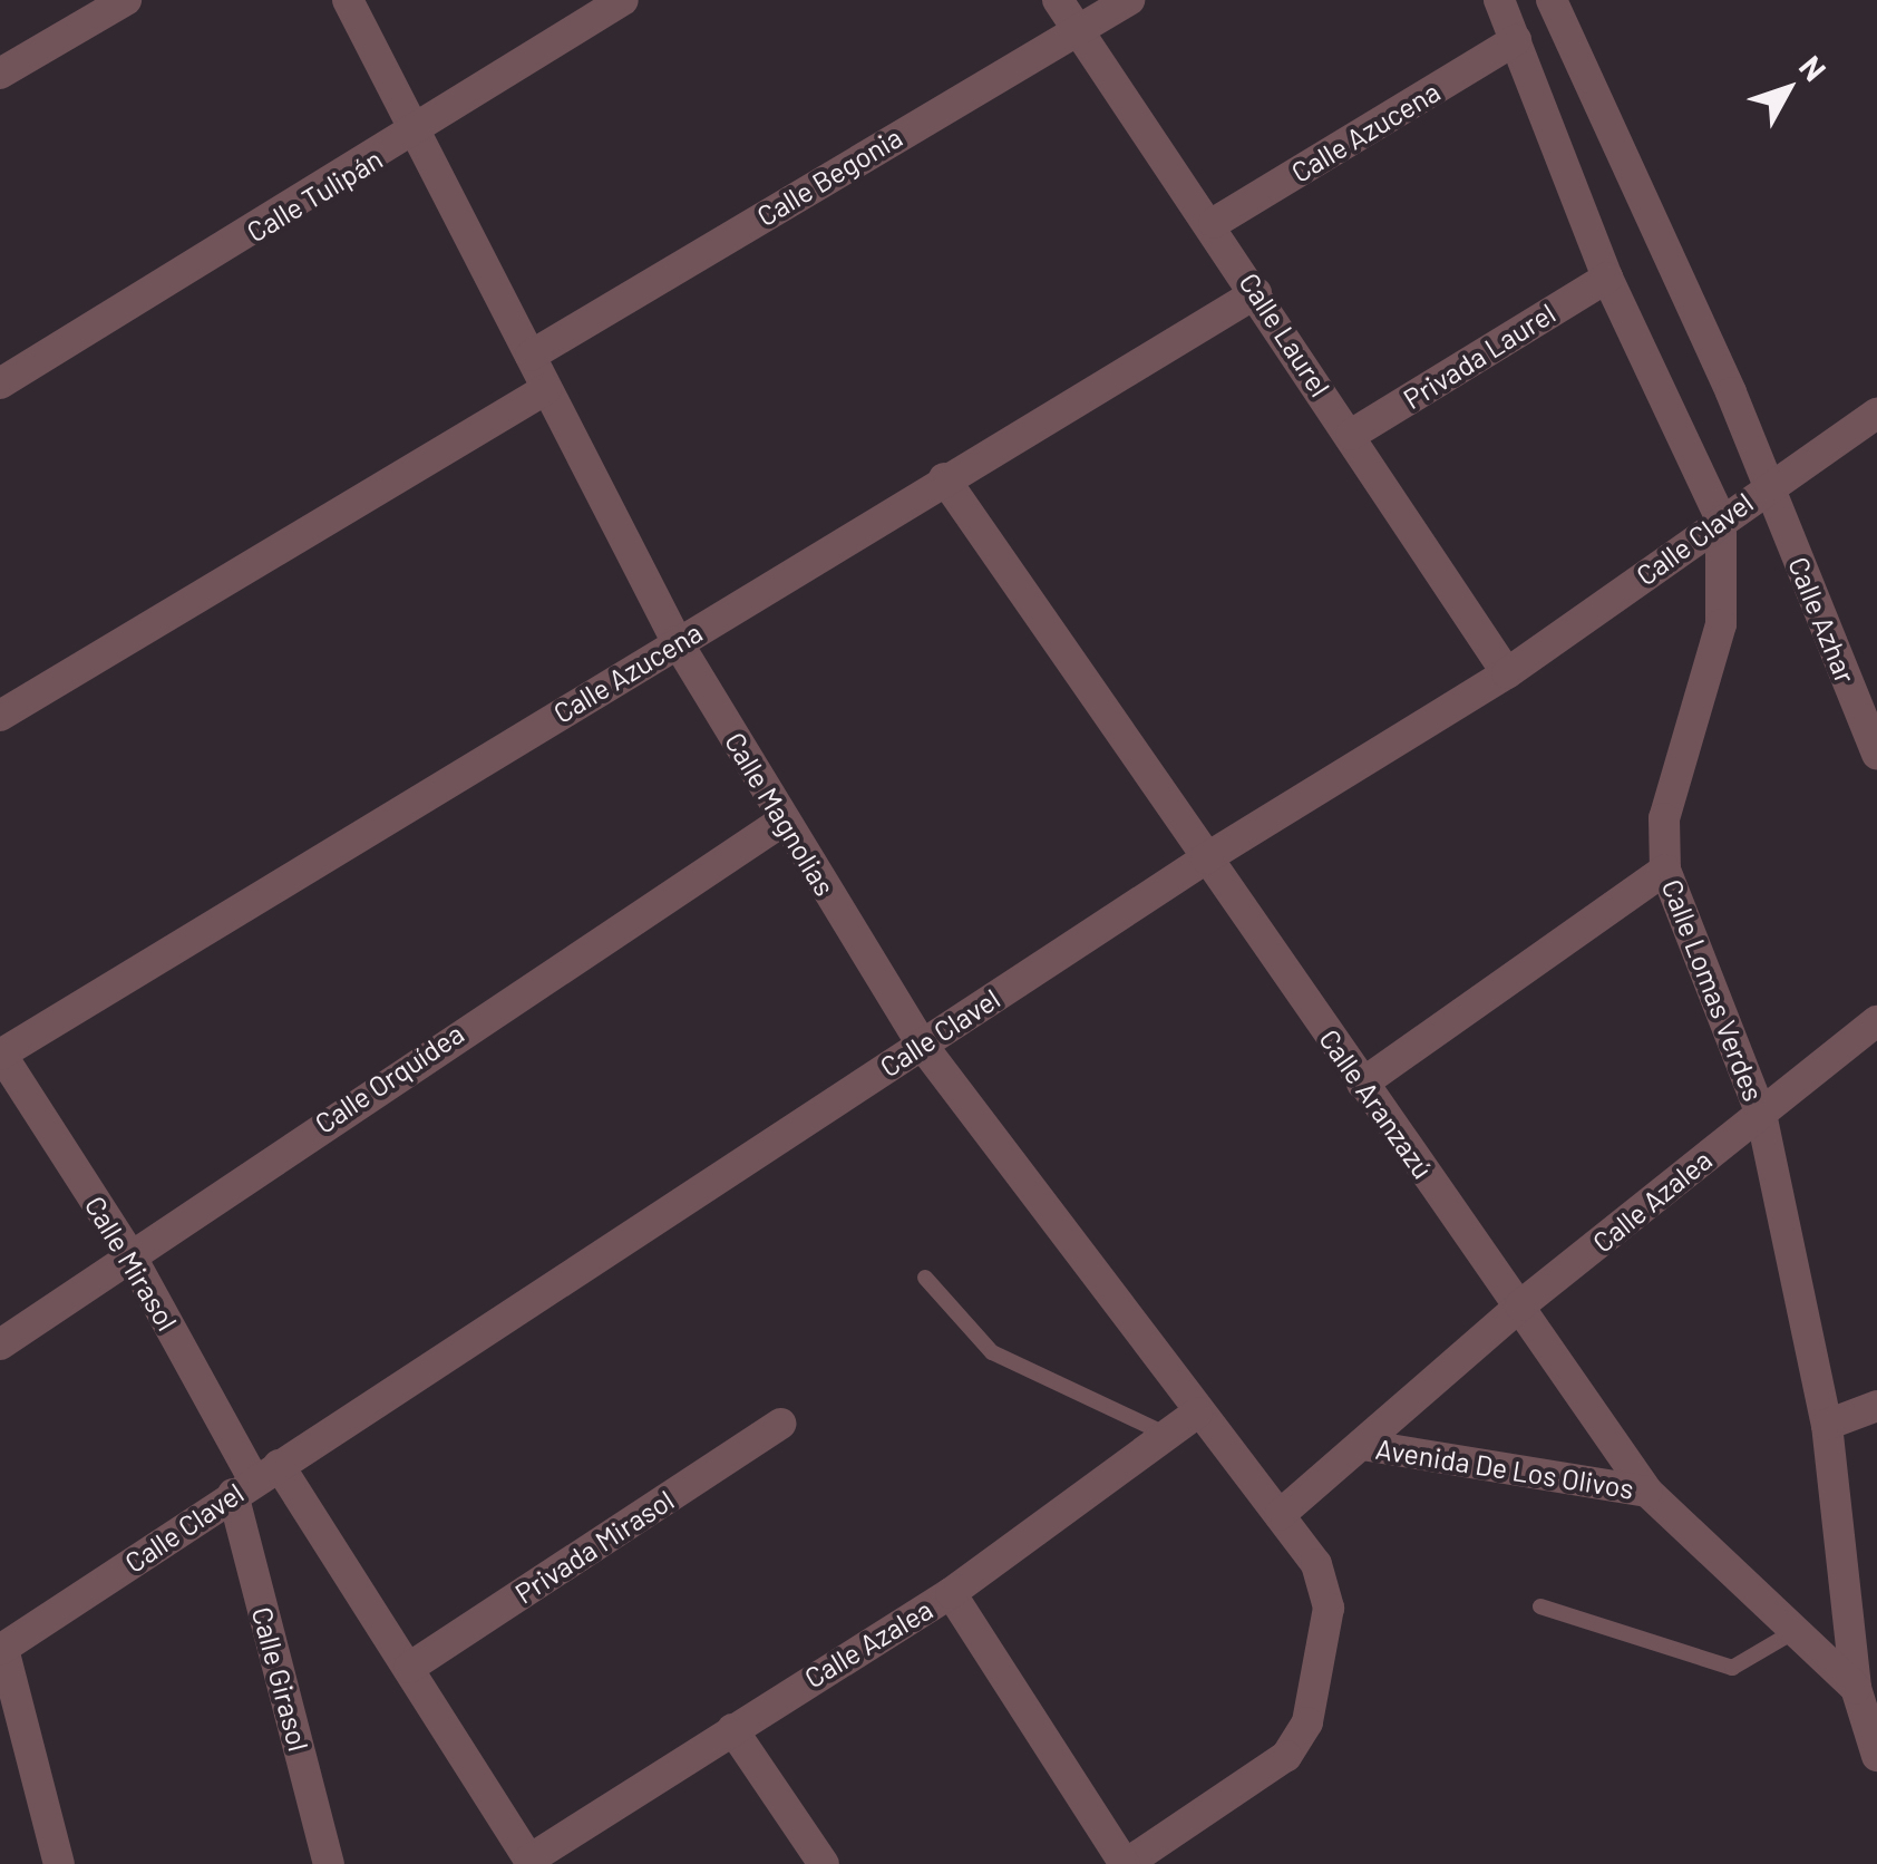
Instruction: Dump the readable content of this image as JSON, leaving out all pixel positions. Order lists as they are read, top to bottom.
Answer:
{
  "streets": {
    "street": [
      "Calle Azucena",
      "Calle Begonia",
      "Calle Tulipán",
      "Calle Laurel",
      "Privada Laurel",
      "Calle Clavel",
      "Calle Azhar",
      "Calle Magnolias",
      "Calle Lomas Verdes",
      "Calle Orquídea",
      "Calle Aranzazú",
      "Calle Azalea",
      "Calle Mirasol",
      "Avenida De Los Olivos",
      "Privada Mirasol",
      "Calle Girasol"
    ]
  },
  "crossings": [
    ["Calle Azucena", "Calle Laurel"],
    ["Calle Azucena", "Calle Magnolias"],
    ["Calle Azucena", "Calle Lomas Verdes"],
    ["Calle Azucena", "Calle Aranzazú"],
    ["Calle Azucena", "Calle Mirasol"],
    ["Calle Begonia", "Calle Laurel"],
    ["Calle Begonia", "Calle Magnolias"],
    ["Calle Tulipán", "Calle Magnolias"],
    ["Calle Laurel", "Privada Laurel"],
    ["Calle Laurel", "Calle Clavel"],
    ["Privada Laurel", "Calle Lomas Verdes"],
    ["Calle Clavel", "Calle Azhar"],
    ["Calle Clavel", "Calle Magnolias"],
    ["Calle Clavel", "Calle Lomas Verdes"],
    ["Calle Clavel", "Calle Aranzazú"],
    ["Calle Clavel", "Calle Mirasol"],
    ["Calle Clavel", "Calle Girasol"],
    ["Calle Magnolias", "Calle Orquídea"],
    ["Calle Magnolias", "Calle Azalea"],
    ["Calle Lomas Verdes", "Calle Aranzazú"],
    ["Calle Lomas Verdes", "Calle Azalea"],
    ["Calle Orquídea", "Calle Mirasol"],
    ["Calle Aranzazú", "Calle Azalea"],
    ["Calle Aranzazú", "Avenida De Los Olivos"],
    ["Calle Azalea", "Calle Mirasol"],
    ["Calle Azalea", "Avenida De Los Olivos"],
    ["Calle Mirasol", "Privada Mirasol"],
    ["Calle Mirasol", "Calle Girasol"]
  ],
  "north": "top right"
}
